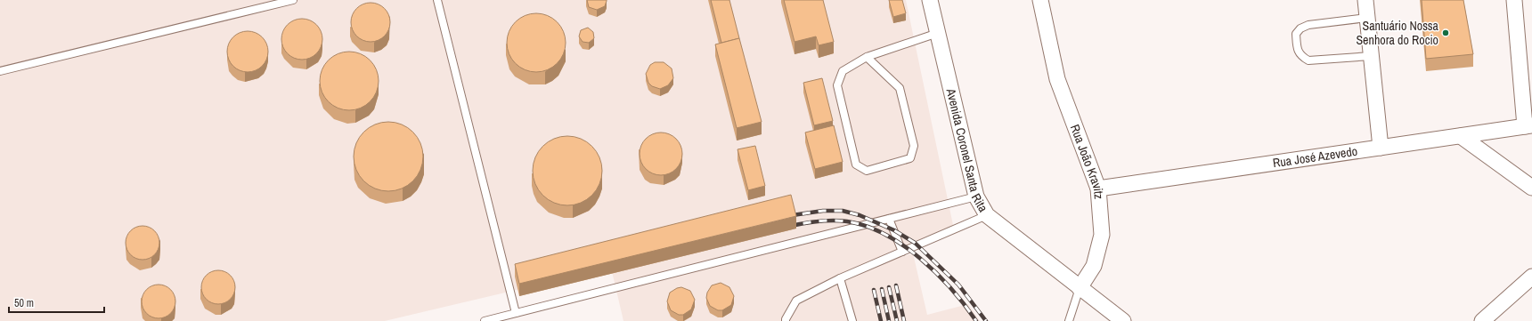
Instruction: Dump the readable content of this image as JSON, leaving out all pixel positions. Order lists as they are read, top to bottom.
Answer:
{
  "streets": {
    "street": ["Avenida Coronel Santa Rita", "Rua José Azevedo", "Rua João Kravitz"]
  },
  "crossings": [
    ["Avenida Coronel Santa Rita", "Rua João Kravitz"],
    ["Rua José Azevedo", "Rua João Kravitz"]
  ],
  "places": ["Santuário Nossa Senhora do Rocio"],
  "scale_bar": "50 m"
}
